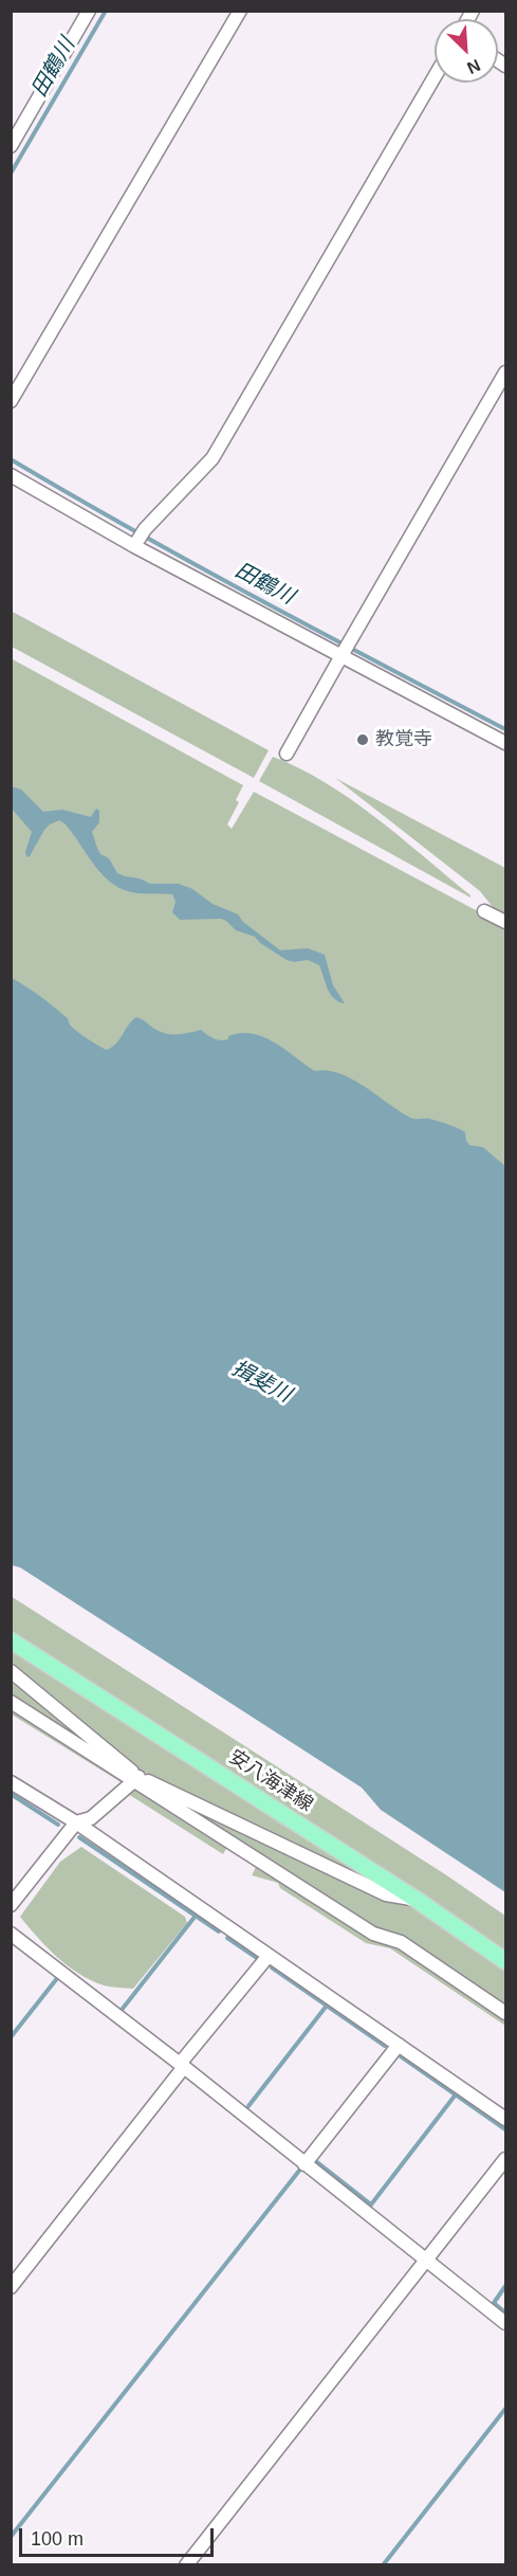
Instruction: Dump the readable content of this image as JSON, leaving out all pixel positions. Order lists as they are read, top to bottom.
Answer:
{
  "streets": {
    "main road": ["安八海津線"]
  },
  "water": ["田鶴川", "揖斐川"],
  "places": ["教覚寺"],
  "scale_bar": "100 m",
  "north": "bottom right"
}
